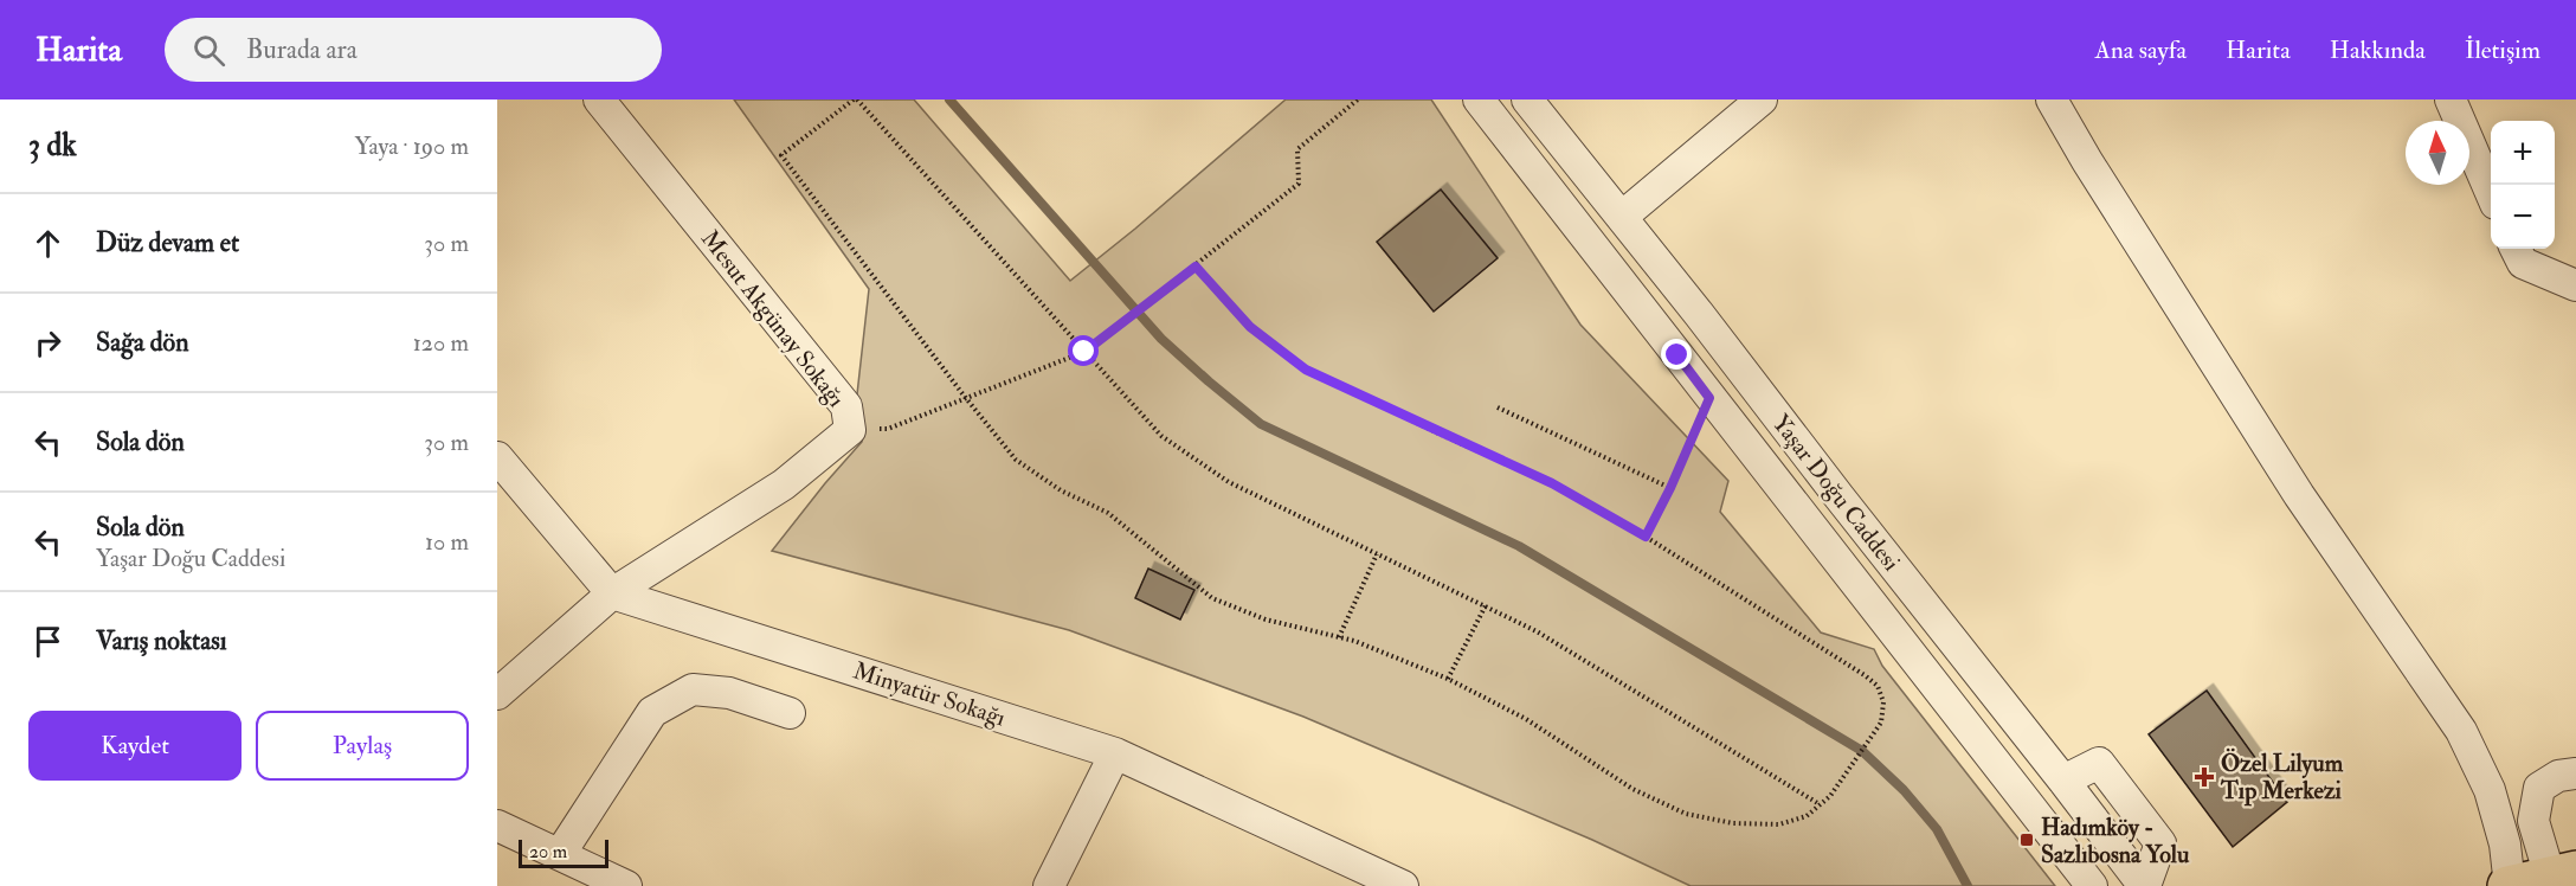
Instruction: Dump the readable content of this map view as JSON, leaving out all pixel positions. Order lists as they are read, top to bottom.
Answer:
{
  "streets": {
    "street": ["Mesut Akgünay Sokağı", "Yaşar Doğu Caddesi", "Minyatür Sokağı"]
  },
  "crossings": [
    ["Mesut Akgünay Sokağı", "Minyatür Sokağı"]
  ],
  "places": {
    "health": ["Özel Lilyum Tıp Merkezi"],
    "transit": ["Hadımköy - Sazlıbosna Yolu"]
  },
  "scale_bar": "20 m",
  "north": "top",
  "page": {
    "header": "Harita",
    "search": "Burada ara",
    "nav": [
      "Ana sayfa",
      "Harita",
      "Hakkında",
      "İletişim"
    ],
    "heading": ["3 dk", "Yaya · 190 m"],
    "map_buttons": ["+", "−"],
    "list": [
      ["Düz devam et", "30 m"],
      ["Sağa dön", "120 m"],
      ["Sola dön", "30 m"],
      ["Sola dön", "Yaşar Doğu Caddesi", "10 m"],
      "Varış noktası"
    ],
    "buttons": ["Kaydet", "Paylaş"],
    "scale": "20 m"
  }
}
